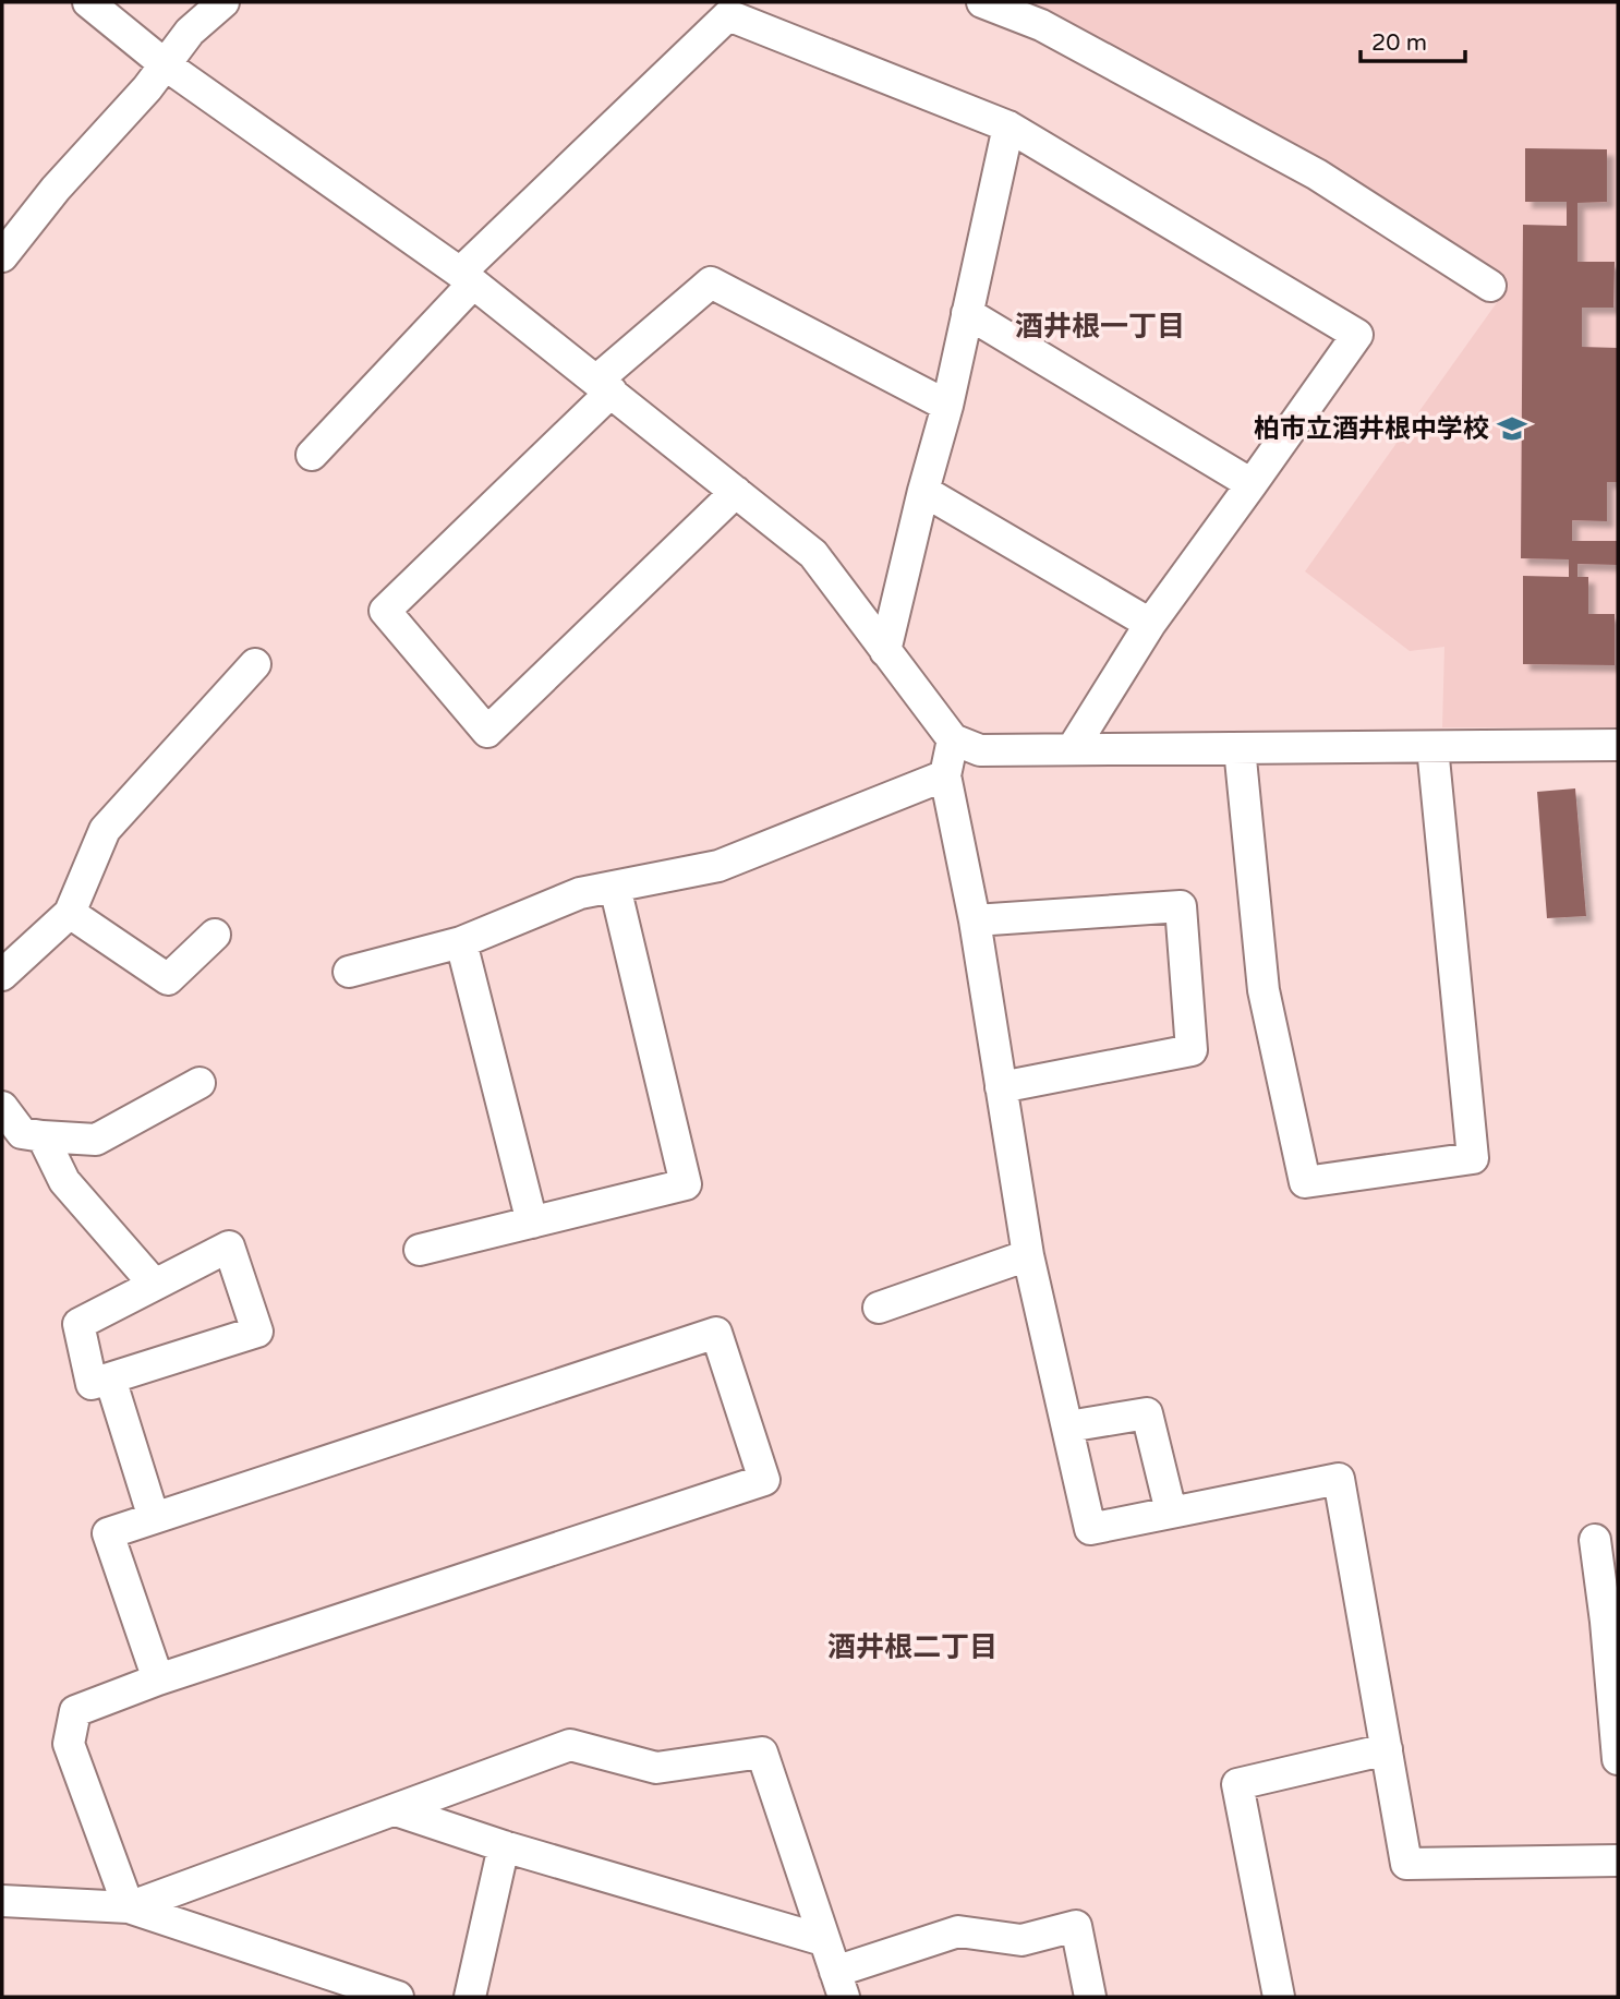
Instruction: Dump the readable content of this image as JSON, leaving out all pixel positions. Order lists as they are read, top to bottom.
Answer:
{
  "districts": ["酒井根一丁目", "酒井根二丁目"],
  "places": {
    "school or university": ["柏市立酒井根中学校"]
  },
  "scale_bar": "20 m"
}
